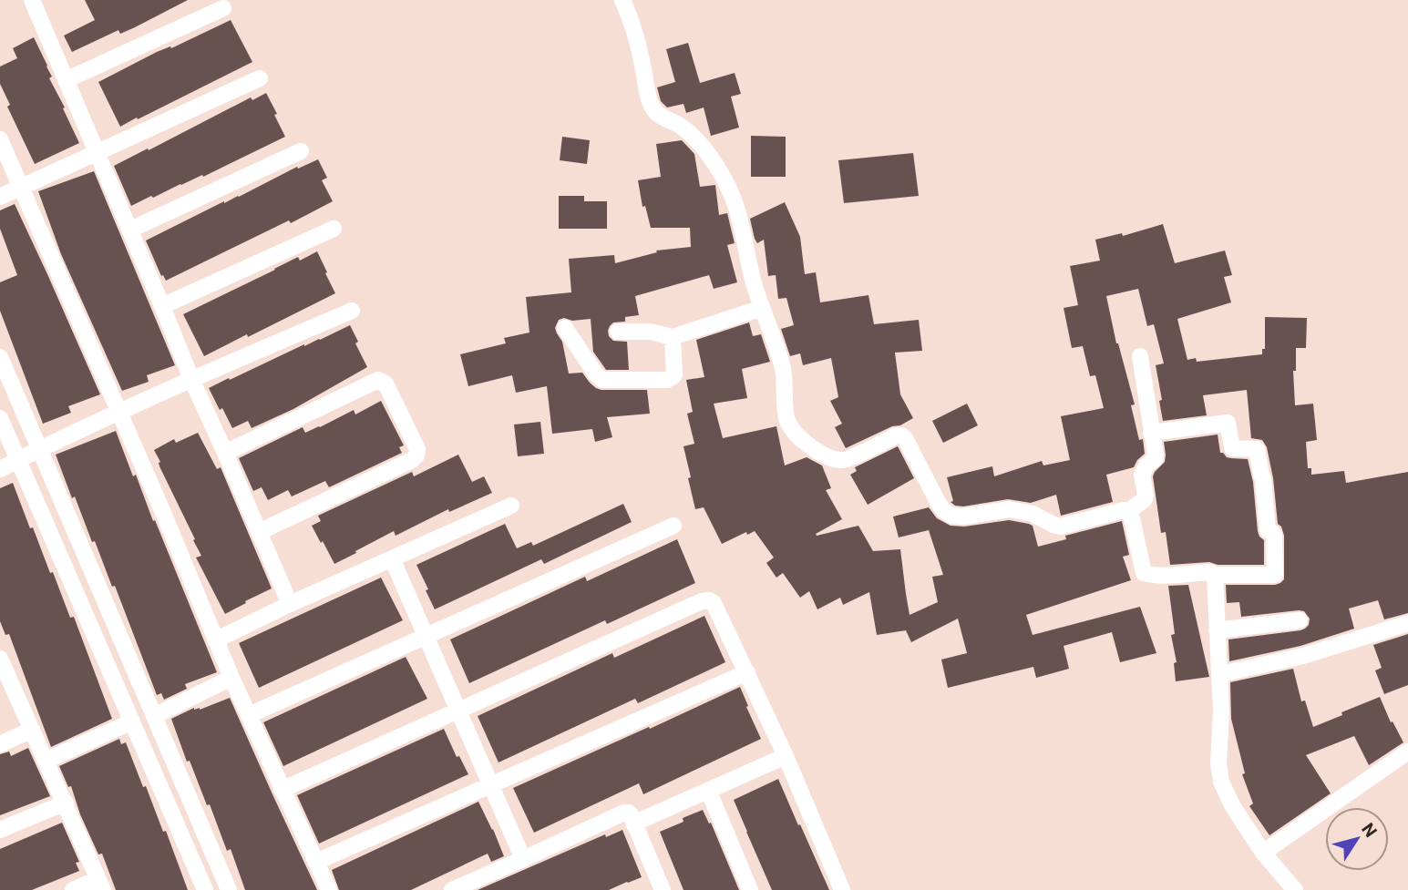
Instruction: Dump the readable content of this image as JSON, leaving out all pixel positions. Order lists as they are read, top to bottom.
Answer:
{
  "north": "top right"
}
